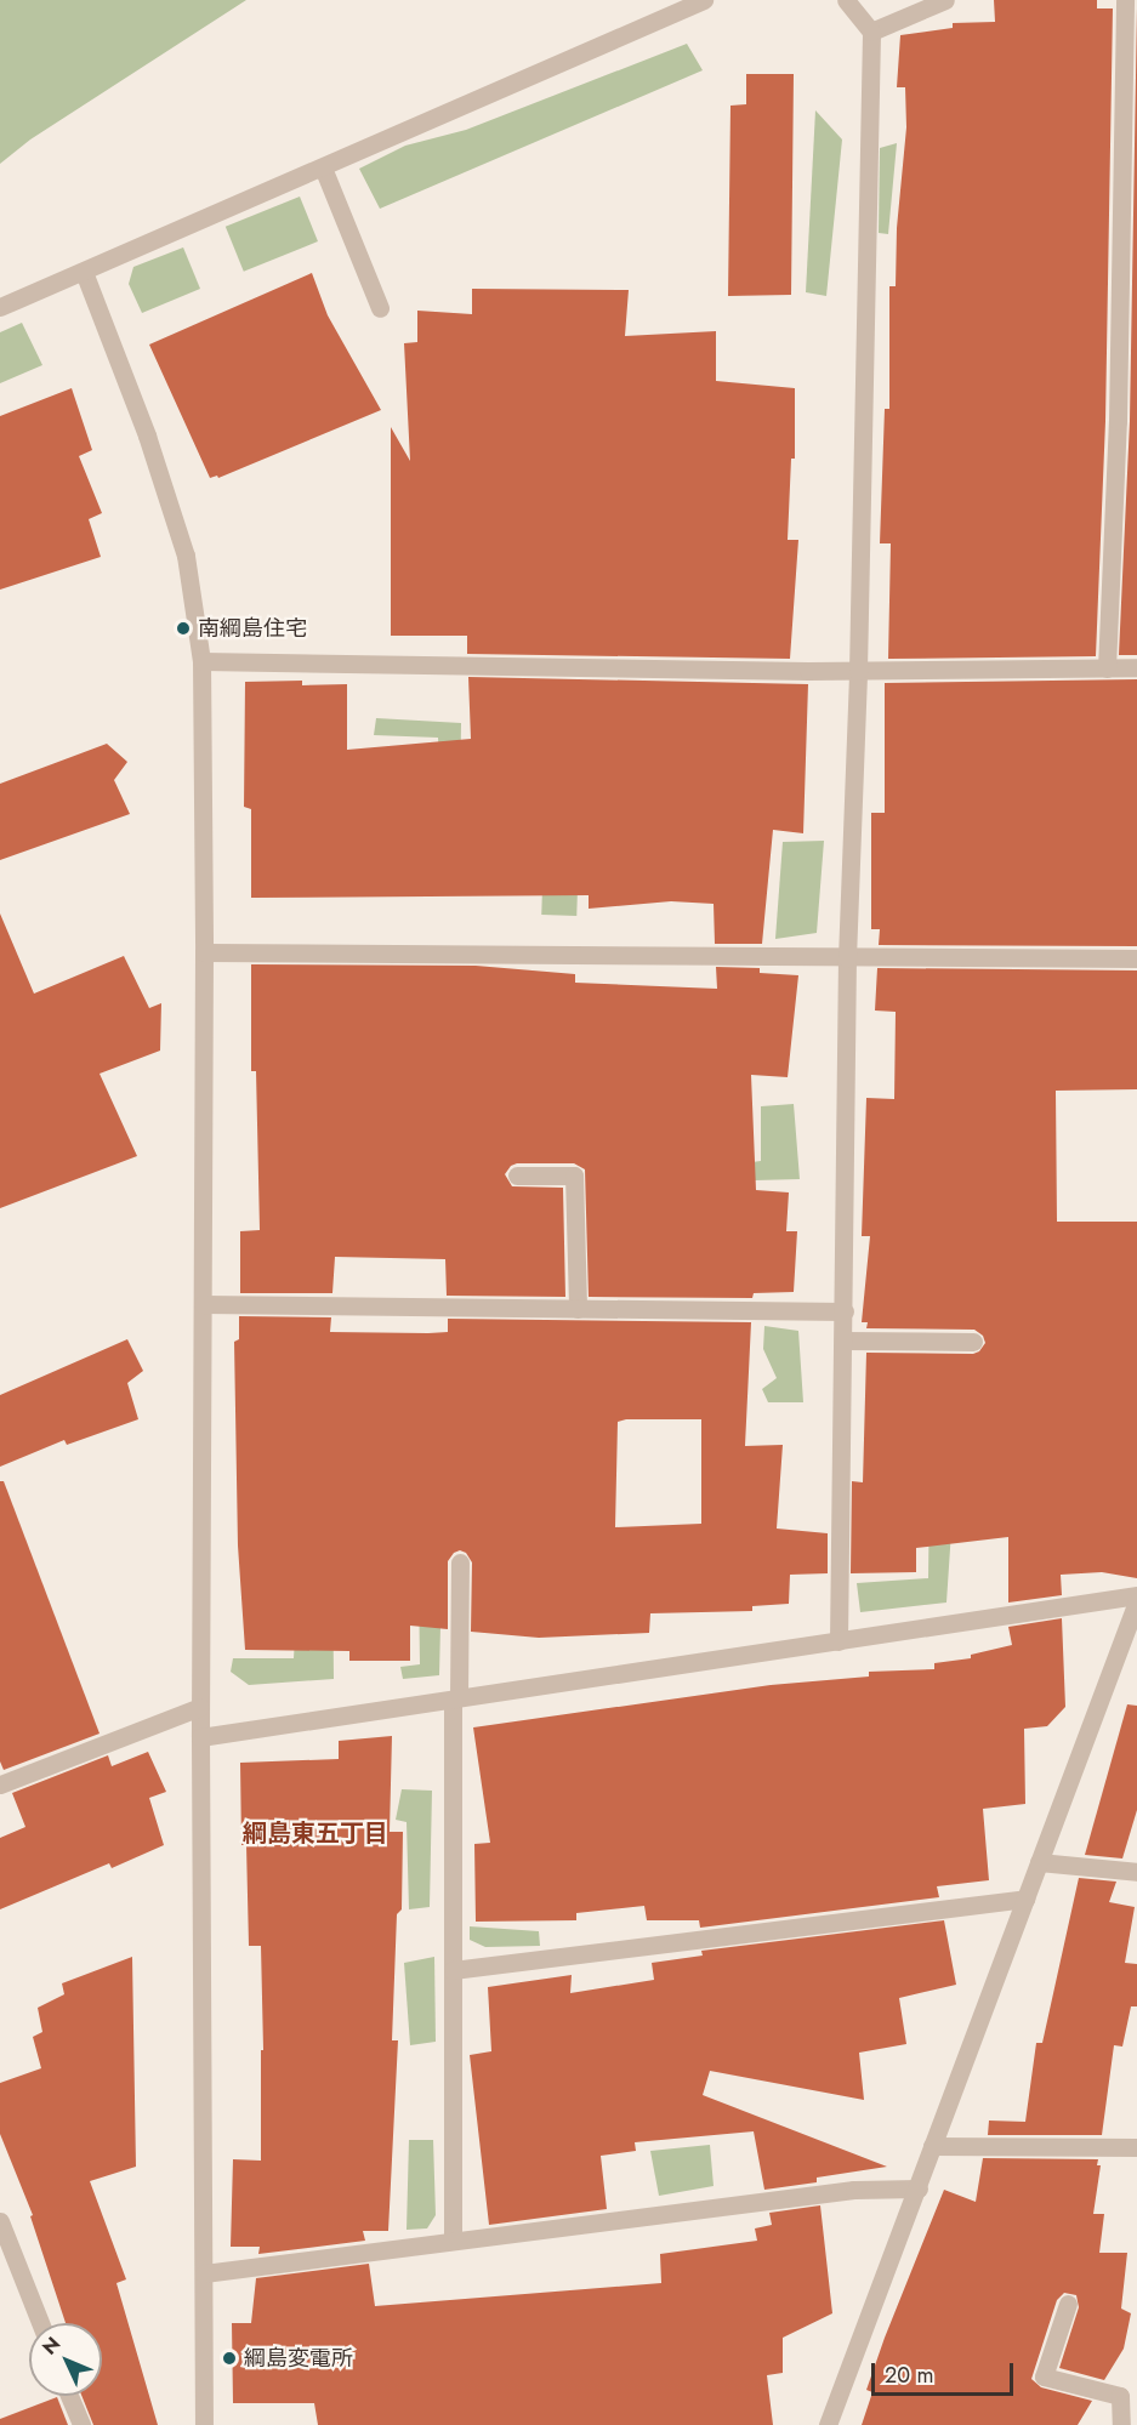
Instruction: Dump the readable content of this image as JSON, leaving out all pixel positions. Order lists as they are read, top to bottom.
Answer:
{
  "districts": ["綱島東五丁目"],
  "places": ["南綱島住宅", "綱島変電所"],
  "scale_bar": "20 m",
  "north": "top left"
}
